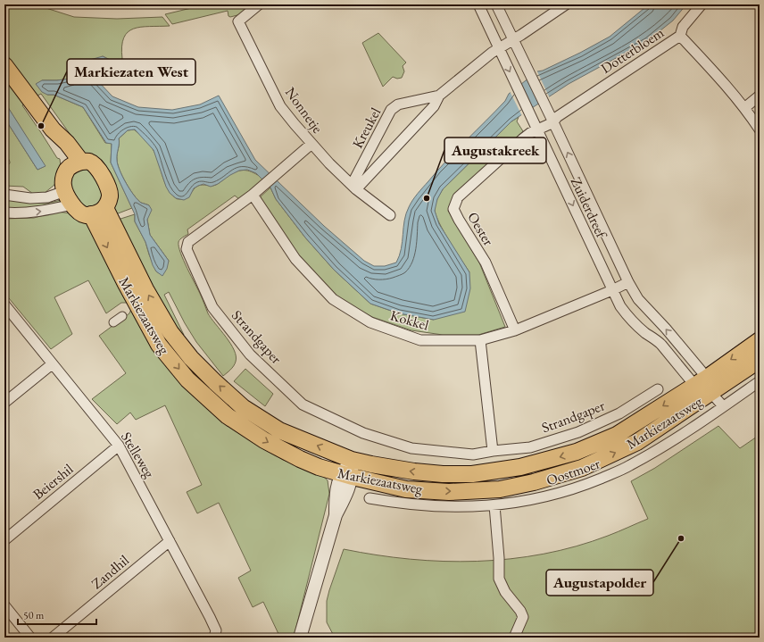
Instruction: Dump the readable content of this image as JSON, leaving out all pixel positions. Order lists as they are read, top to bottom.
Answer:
{
  "streets": {
    "main road": ["Markiezaatsweg"],
    "street": [
      "Dotterbloem",
      "Nonnetje",
      "Kreukel",
      "Zuiderdreef",
      "Oester",
      "Kokkel",
      "Strandgaper",
      "Stelleweg",
      "Oostmoer",
      "Beiershil",
      "Zandhil"
    ]
  },
  "crossings": [
    ["Dotterbloem", "Zuiderdreef"],
    ["Dotterbloem", "Oester"],
    ["Nonnetje", "Kreukel"],
    ["Nonnetje", "Strandgaper"],
    ["Kreukel", "Zuiderdreef"],
    ["Zuiderdreef", "Oester"],
    ["Zuiderdreef", "Markiezaatsweg"],
    ["Zuiderdreef", "Kokkel"],
    ["Zuiderdreef", "Oostmoer"],
    ["Oester", "Kokkel"],
    ["Kokkel", "Strandgaper"],
    ["Stelleweg", "Beiershil"],
    ["Stelleweg", "Zandhil"]
  ],
  "places": ["Markiezaten West", "Augustakreek", "Augustapolder"],
  "scale_bar": "50 m"
}
